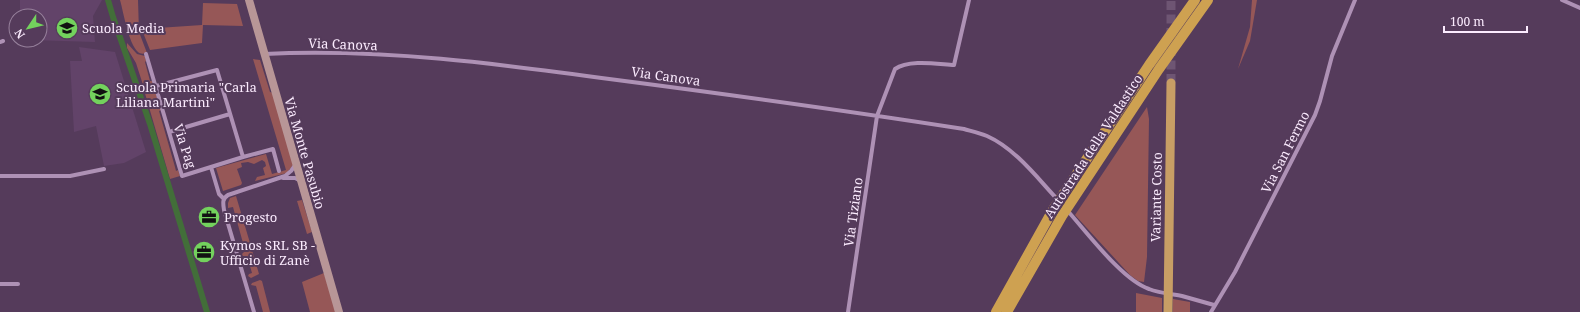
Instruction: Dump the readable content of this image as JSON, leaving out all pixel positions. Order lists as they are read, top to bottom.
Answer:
{
  "streets": {
    "highway": ["Autostrada della Valdastico", "Variante Costo"],
    "main road": ["Via Monte Pasubio"],
    "street": [
      "Via Canova",
      "Via Pag",
      "Via San Fermo",
      "Via Tiziano"
    ]
  },
  "crossings": [
    ["Via Canova", "Via San Fermo"],
    ["Via Canova", "Via Monte Pasubio"],
    ["Via Canova", "Via Tiziano"]
  ],
  "places": {
    "school or university": ["Scuola Media", "Scuola Primaria \"Carla Liliana Martini\""],
    "office": ["Progesto", "Kymos SRL SB - Ufficio di Zanè"]
  },
  "scale_bar": "100 m",
  "north": "bottom left"
}
